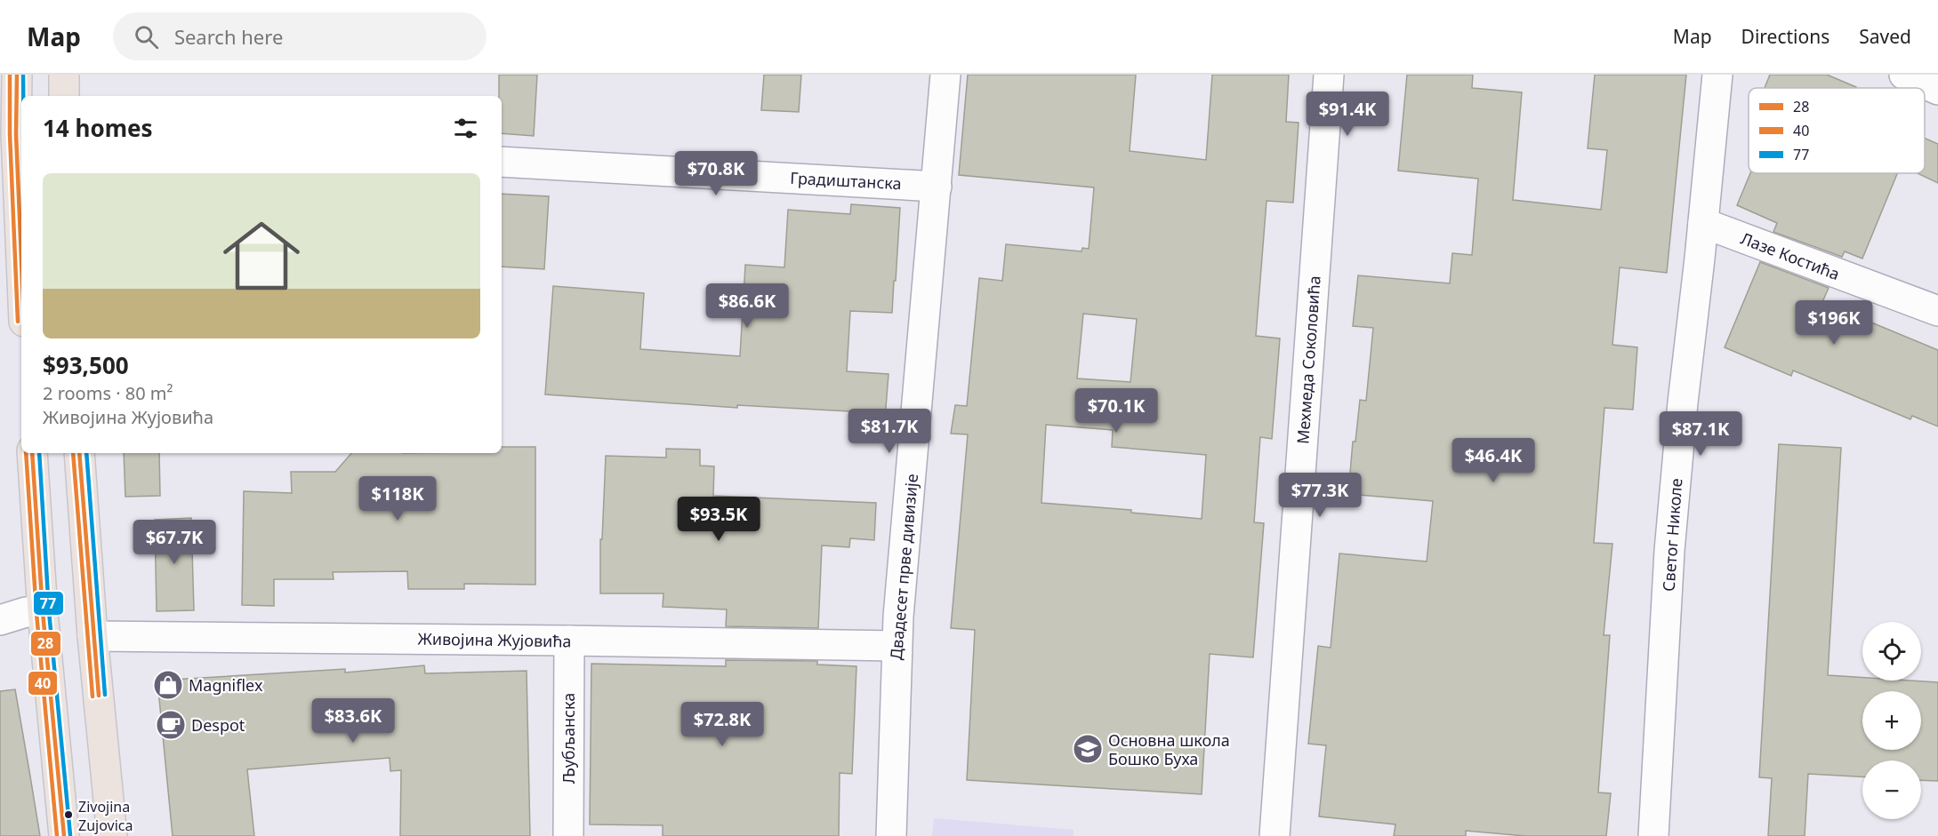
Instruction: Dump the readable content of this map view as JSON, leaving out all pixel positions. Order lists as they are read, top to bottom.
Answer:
{
  "streets": {
    "street": [
      "Градиштанска",
      "Лазе Костића",
      "Мехмеда Соколовића",
      "Светог Николе",
      "Двадесет прве дивизије",
      "Живојина Жујовића",
      "Љубљанска"
    ]
  },
  "crossings": [
    ["Градиштанска", "Двадесет прве дивизије"],
    ["Лазе Костића", "Светог Николе"],
    ["Двадесет прве дивизије", "Живојина Жујовића"],
    ["Живојина Жујовића", "Љубљанска"]
  ],
  "places": {
    "shop": ["Magniflex"],
    "cafe": ["Despot"],
    "school or university": ["Основна школа Бошко Буха"],
    "other": ["Zivojina Zujovica"]
  },
  "lines": ["transit line 28", "transit line 40", "transit line 77"],
  "legend": ["28", "40", "77"],
  "page": {
    "header": "Map",
    "search": "Search here",
    "nav": ["Map", "Directions", "Saved"],
    "price": [
      "$91.4K",
      "$70.8K",
      "$86.6K",
      "$196K",
      "$70.1K",
      "$81.7K",
      "$87.1K",
      "$46.4K",
      "$77.3K",
      "$118K",
      "$93.5K",
      "$67.7K",
      "$83.6K",
      "$72.8K"
    ],
    "heading": "14 homes",
    "list": [
      {
        "name": "$93,500",
        "note": "2 rooms · 80 m² · Живојина Жујовића"
      }
    ],
    "map_buttons": ["+", "−"]
  }
}
